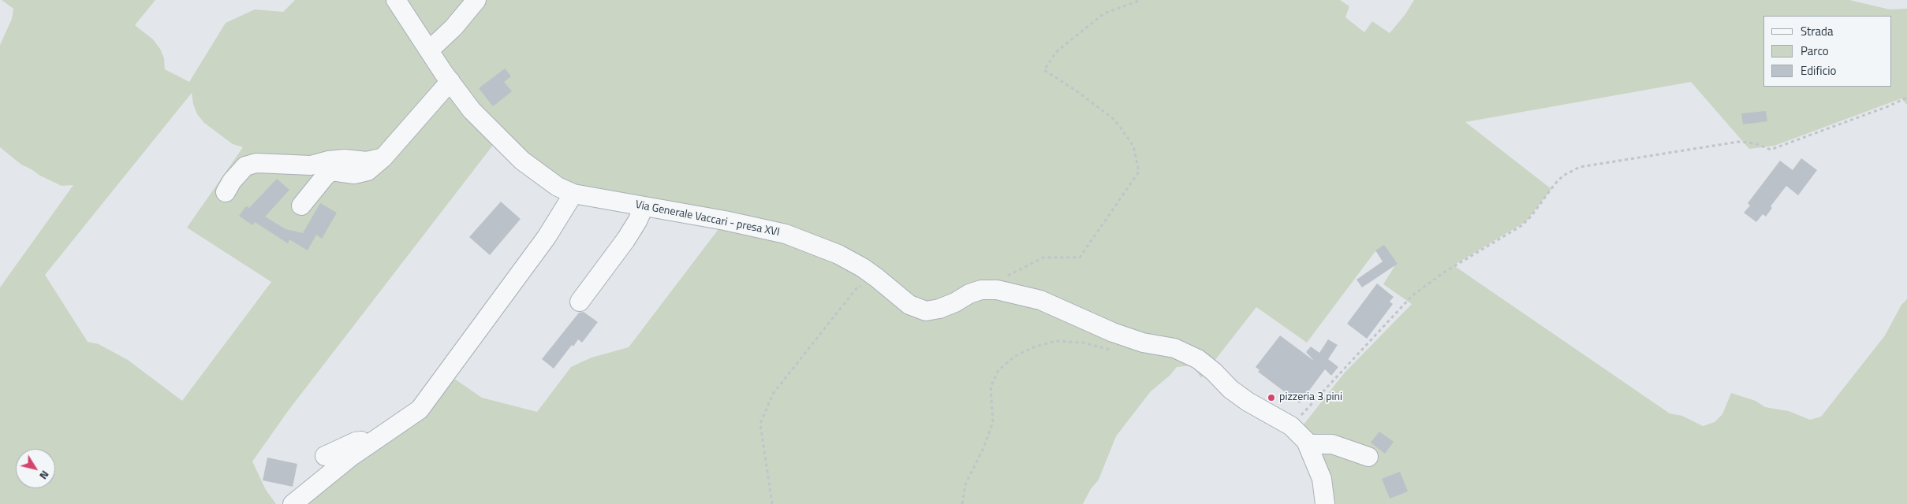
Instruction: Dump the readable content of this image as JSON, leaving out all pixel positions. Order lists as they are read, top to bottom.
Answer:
{
  "streets": {
    "street": ["Via Generale Vaccari - presa XVI"]
  },
  "places": ["pizzeria 3 pini"],
  "legend": ["Strada", "Parco", "Edificio"],
  "north": "bottom right"
}
